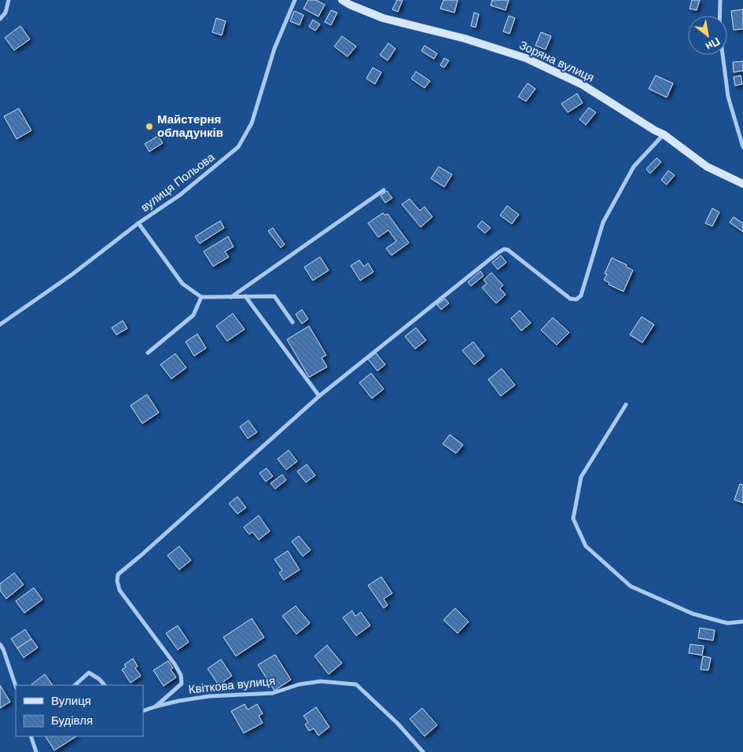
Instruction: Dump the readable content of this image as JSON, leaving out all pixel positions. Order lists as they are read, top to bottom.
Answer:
{
  "streets": {
    "street": ["Зоряна вулиця", "вулиця Польова", "Квіткова вулиця"]
  },
  "places": ["Майстерня обладунків"],
  "legend": ["Вулиця", "Будівля"],
  "north": "bottom right"
}
